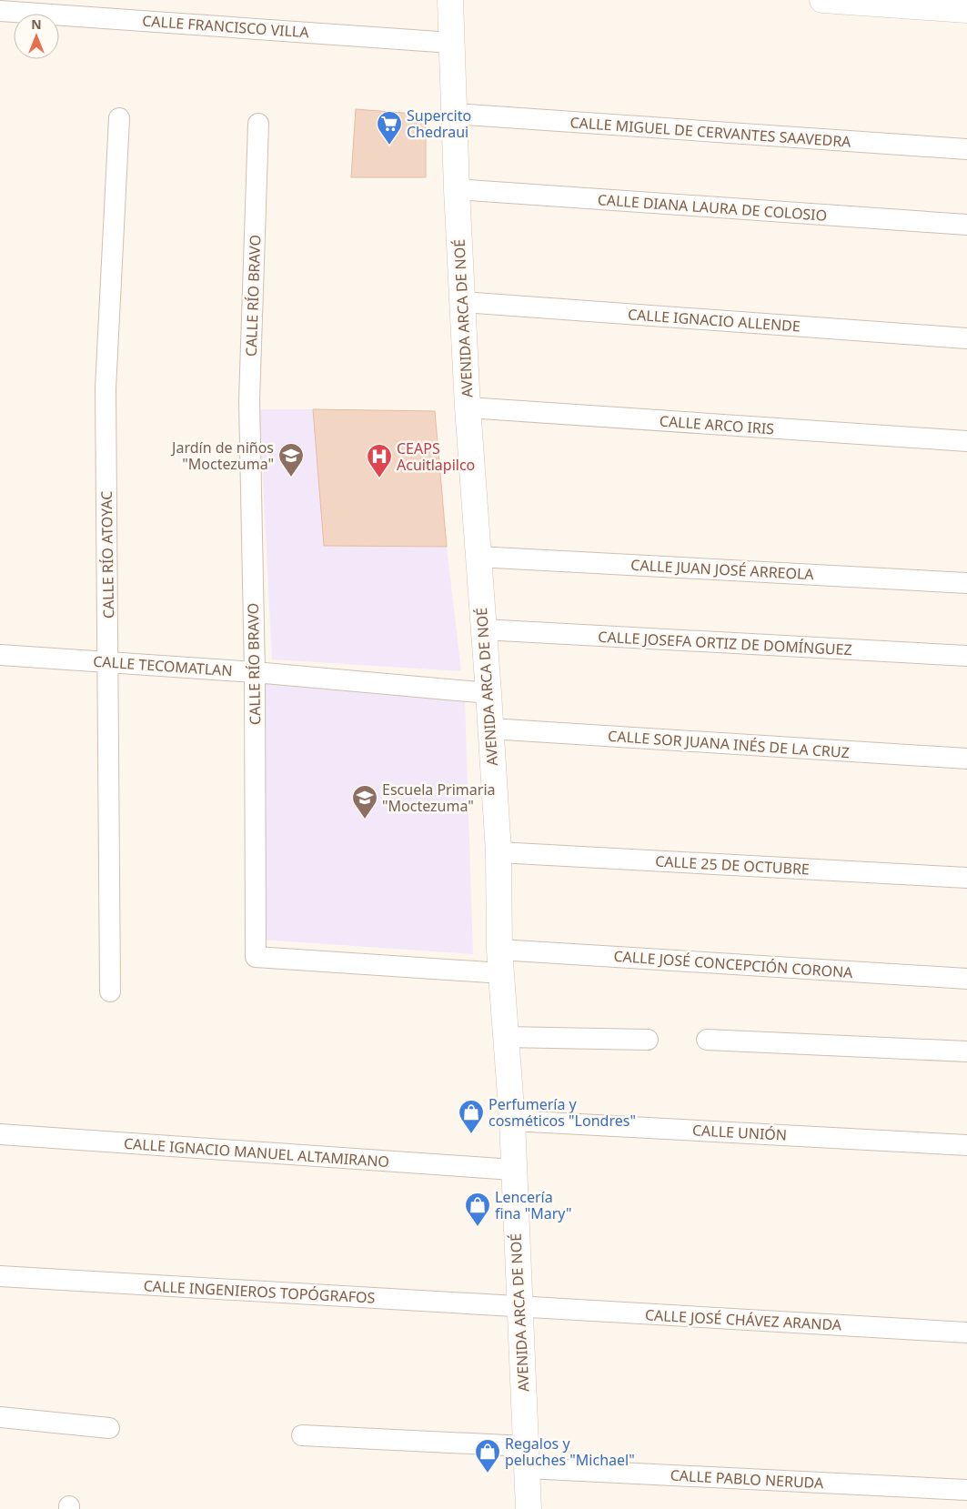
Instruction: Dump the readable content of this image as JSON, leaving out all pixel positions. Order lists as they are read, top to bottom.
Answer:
{
  "streets": {
    "main road": ["AVENIDA ARCA DE NOÉ"],
    "street": [
      "CALLE FRANCISCO VILLA",
      "CALLE MIGUEL DE CERVANTES SAAVEDRA",
      "CALLE DIANA LAURA DE COLOSIO",
      "CALLE RÍO BRAVO",
      "CALLE IGNACIO ALLENDE",
      "CALLE ARCO IRIS",
      "CALLE RÍO ATOYAC",
      "CALLE JUAN JOSÉ ARREOLA",
      "CALLE JOSEFA ORTIZ DE DOMÍNGUEZ",
      "CALLE TECOMATLAN",
      "CALLE SOR JUANA INÉS DE LA CRUZ",
      "CALLE 25 DE OCTUBRE",
      "CALLE JOSÉ CONCEPCIÓN CORONA",
      "CALLE UNIÓN",
      "CALLE IGNACIO MANUEL ALTAMIRANO",
      "CALLE INGENIEROS TOPÓGRAFOS",
      "CALLE JOSÉ CHÁVEZ ARANDA",
      "CALLE PABLO NERUDA"
    ]
  },
  "crossings": [
    ["CALLE FRANCISCO VILLA", "AVENIDA ARCA DE NOÉ"],
    ["CALLE MIGUEL DE CERVANTES SAAVEDRA", "AVENIDA ARCA DE NOÉ"],
    ["CALLE DIANA LAURA DE COLOSIO", "AVENIDA ARCA DE NOÉ"],
    ["CALLE RÍO BRAVO", "AVENIDA ARCA DE NOÉ"],
    ["CALLE RÍO BRAVO", "CALLE TECOMATLAN"],
    ["CALLE RÍO BRAVO", "CALLE JOSÉ CONCEPCIÓN CORONA"],
    ["AVENIDA ARCA DE NOÉ", "CALLE IGNACIO ALLENDE"],
    ["AVENIDA ARCA DE NOÉ", "CALLE ARCO IRIS"],
    ["AVENIDA ARCA DE NOÉ", "CALLE JUAN JOSÉ ARREOLA"],
    ["AVENIDA ARCA DE NOÉ", "CALLE JOSEFA ORTIZ DE DOMÍNGUEZ"],
    ["AVENIDA ARCA DE NOÉ", "CALLE TECOMATLAN"],
    ["AVENIDA ARCA DE NOÉ", "CALLE SOR JUANA INÉS DE LA CRUZ"],
    ["AVENIDA ARCA DE NOÉ", "CALLE 25 DE OCTUBRE"],
    ["AVENIDA ARCA DE NOÉ", "CALLE JOSÉ CONCEPCIÓN CORONA"],
    ["AVENIDA ARCA DE NOÉ", "CALLE UNIÓN"],
    ["AVENIDA ARCA DE NOÉ", "CALLE IGNACIO MANUEL ALTAMIRANO"],
    ["AVENIDA ARCA DE NOÉ", "CALLE INGENIEROS TOPÓGRAFOS"],
    ["AVENIDA ARCA DE NOÉ", "CALLE JOSÉ CHÁVEZ ARANDA"],
    ["AVENIDA ARCA DE NOÉ", "CALLE PABLO NERUDA"],
    ["CALLE RÍO ATOYAC", "CALLE TECOMATLAN"],
    ["CALLE INGENIEROS TOPÓGRAFOS", "CALLE JOSÉ CHÁVEZ ARANDA"]
  ],
  "places": {
    "supermarket": ["Supercito Chedraui"],
    "school or university": ["Jardín de niños \"Moctezuma\"", "Escuela Primaria \"Moctezuma\""],
    "hospital": ["CEAPS Acuitlapilco"],
    "shop": ["Perfumería y cosméticos \"Londres\"", "Lencería fina \"Mary\"", "Regalos y peluches \"Michael\""]
  },
  "north": "top"
}
